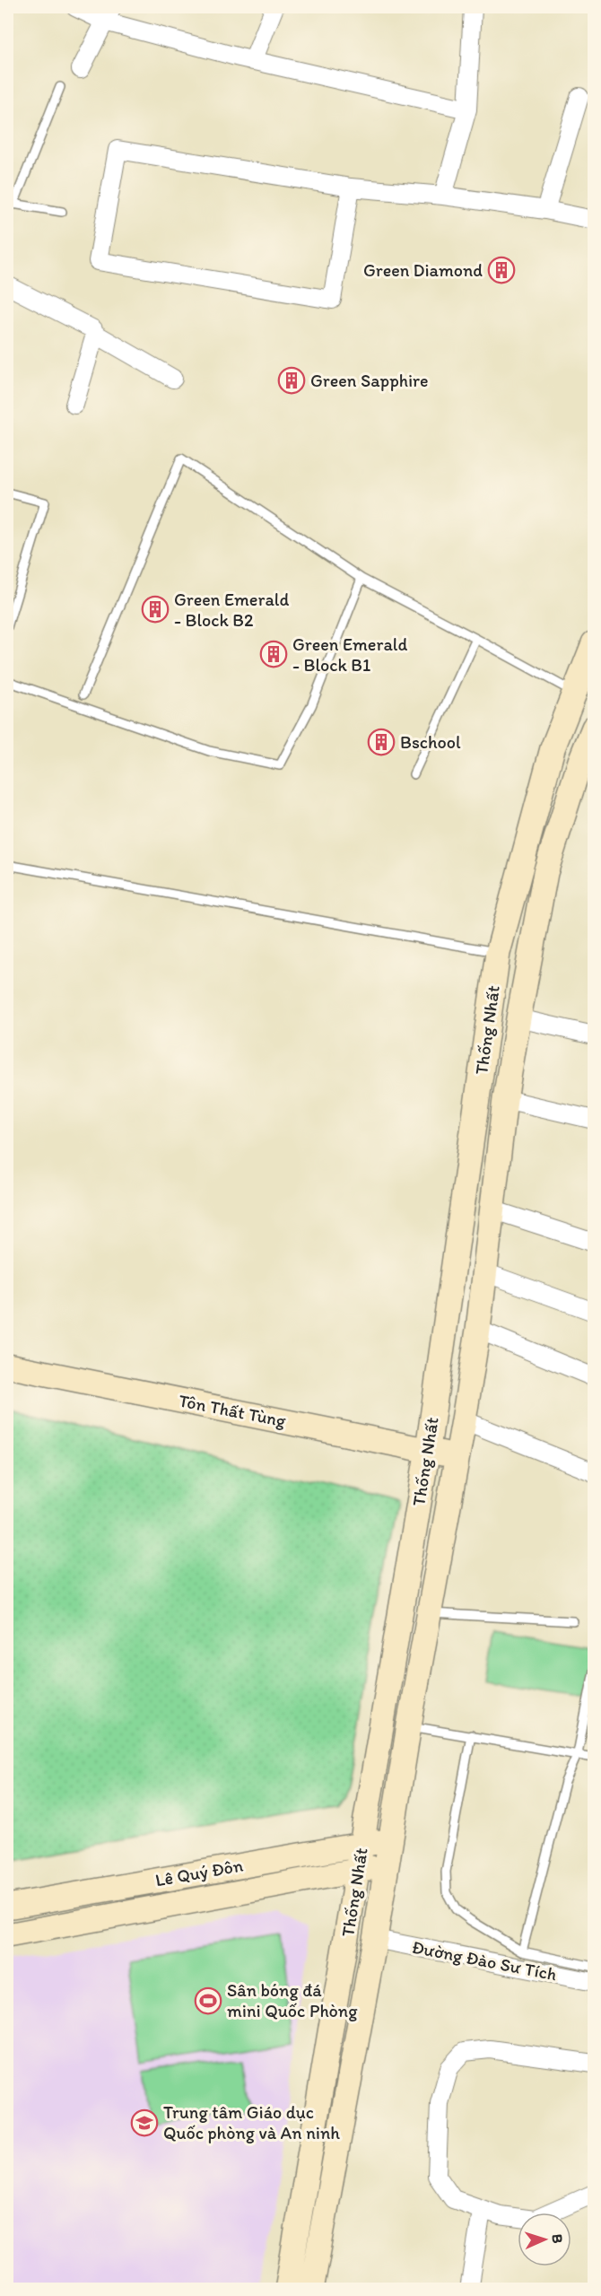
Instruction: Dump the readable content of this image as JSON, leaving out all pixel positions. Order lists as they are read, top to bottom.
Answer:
{
  "streets": {
    "main road": ["Thống Nhất", "Tôn Thất Tùng", "Lê Quý Đôn"],
    "street": ["Đường Đào Sư Tích"]
  },
  "crossings": [
    ["Thống Nhất", "Tôn Thất Tùng"],
    ["Thống Nhất", "Lê Quý Đôn"],
    ["Thống Nhất", "Đường Đào Sư Tích"]
  ],
  "places": {
    "building": [
      "Green Diamond",
      "Green Sapphire",
      "Green Emerald - Block B2",
      "Green Emerald - Block B1",
      "Bschool"
    ],
    "sports": ["Sân bóng đá mini Quốc Phòng"],
    "school or university": ["Trung tâm Giáo dục Quốc phòng và An ninh"]
  },
  "north": "right"
}
